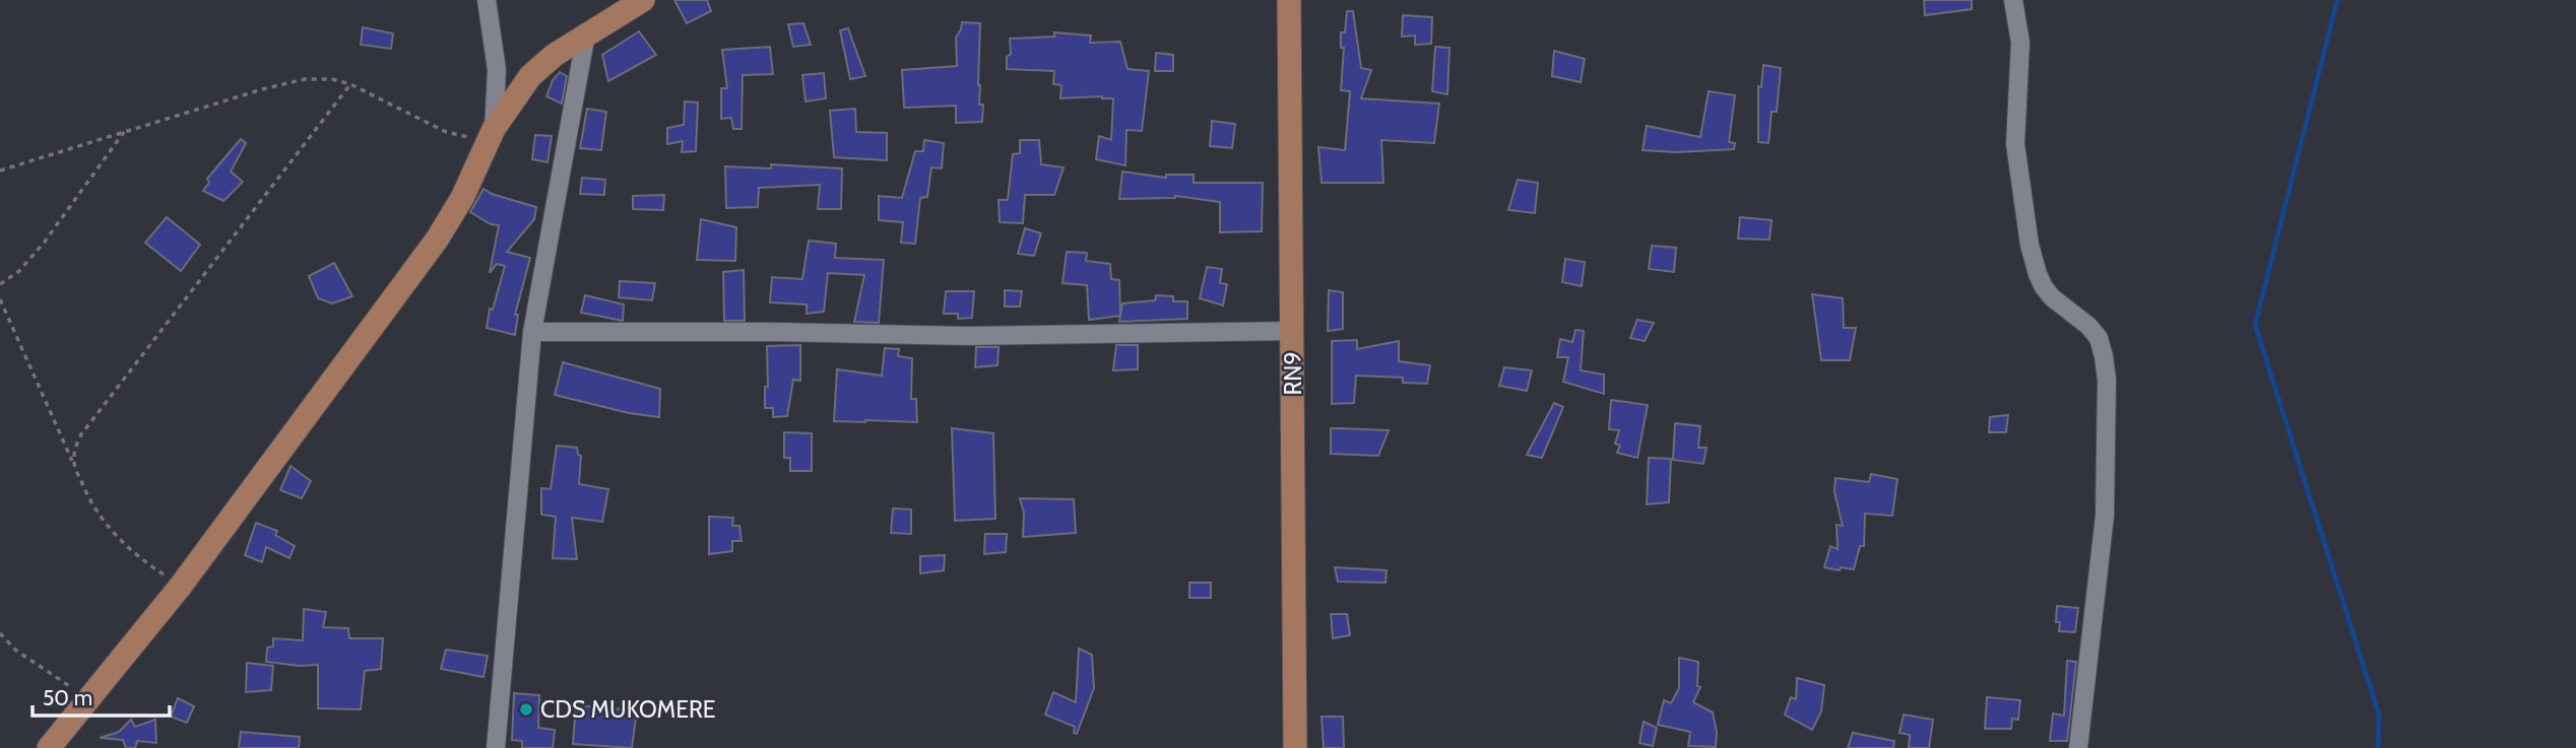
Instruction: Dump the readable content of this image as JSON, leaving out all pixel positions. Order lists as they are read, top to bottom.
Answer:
{
  "streets": {
    "main road": ["RN9"]
  },
  "places": ["CDS MUKOMERE"],
  "scale_bar": "50 m"
}
